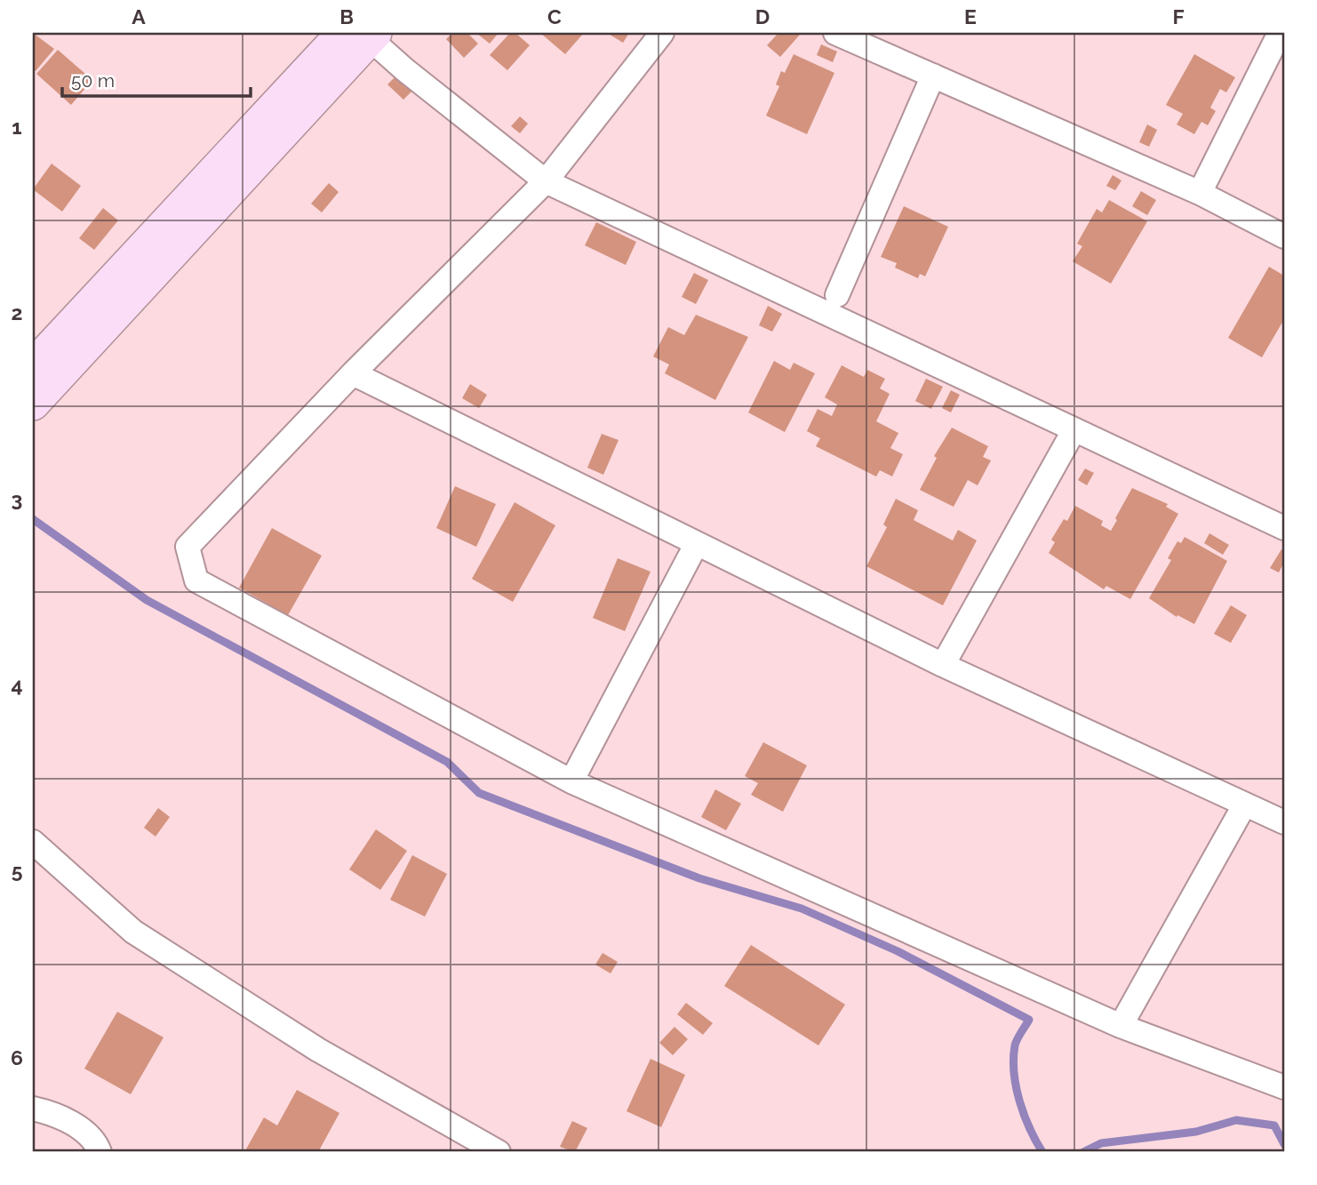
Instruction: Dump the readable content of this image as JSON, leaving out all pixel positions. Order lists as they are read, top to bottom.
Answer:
{
  "scale_bar": "50 m",
  "grid": {
    "columns": [
      "A",
      "B",
      "C",
      "D",
      "E",
      "F"
    ],
    "rows": [
      "1",
      "2",
      "3",
      "4",
      "5",
      "6"
    ]
  }
}
